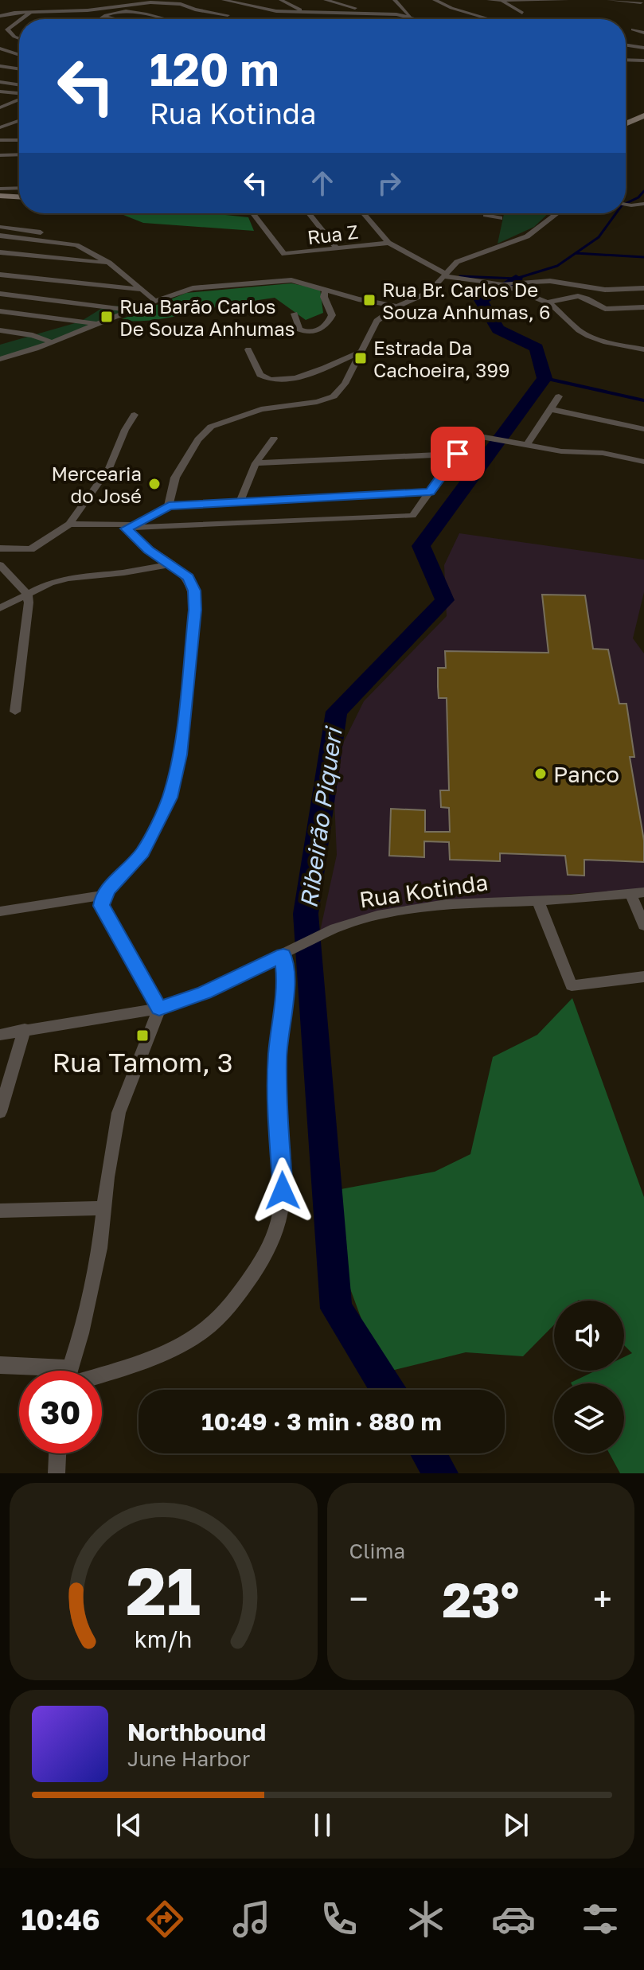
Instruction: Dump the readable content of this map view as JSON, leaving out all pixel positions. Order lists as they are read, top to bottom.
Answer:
{
  "streets": {
    "street": ["Rua Z", "Rua Kotinda"]
  },
  "water": ["Ribeirão Piqueri"],
  "places": {
    "transit": [
      "Rua Br. Carlos De Souza Anhumas, 6",
      "Rua Barão Carlos De Souza Anhumas",
      "Estrada Da Cachoeira, 399",
      "Rua Tamom, 3"
    ],
    "other": ["Mercearia do José", "Panco"]
  },
  "page": {
    "turn": ["120 m", "Rua Kotinda"],
    "limit": "30",
    "trip": "10:49 · 3 min · 880 m",
    "tile": "Clima",
    "heat": ["−", "23°", "+"],
    "song": ["Northbound", "June Harbor"],
    "tabs": "10:46",
    "gauge": ["21", "km/h"]
  }
}
